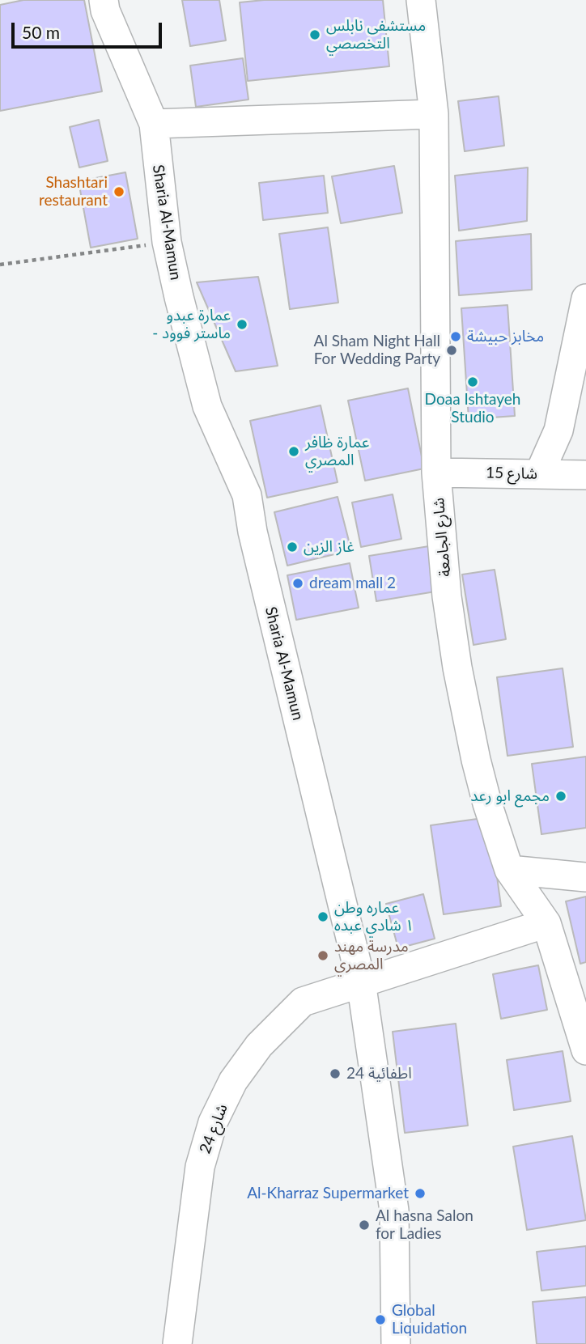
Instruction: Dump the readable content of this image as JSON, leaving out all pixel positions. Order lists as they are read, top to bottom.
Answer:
{
  "streets": {
    "street": [
      "Sharia Al-Mamun",
      "شارع 15",
      "شارع الجامعة",
      "شارع 24"
    ]
  },
  "crossings": [
    ["Sharia Al-Mamun", "شارع 24"],
    ["شارع 15", "شارع الجامعة"],
    ["شارع الجامعة", "شارع 24"]
  ],
  "places": [
    "مستشفى نابلس التخصصي",
    "Shashtari restaurant",
    "عمارة عبدو - ماستر فوود",
    "مخابز حبيشة",
    "Al Sham Night Hall For Wedding Party",
    "Doaa Ishtayeh Studio",
    "عمارة ظافر المصري",
    "غاز الزين",
    "dream mall 2",
    "مجمع ابو رعد",
    "عماره وطن ١ شادي عبده",
    "مدرسة مهند المصري",
    "اطفائية 24",
    "Al-Kharraz Supermarket",
    "Al hasna Salon for Ladies",
    "Global Liquidation"
  ],
  "scale_bar": "50 m"
}
